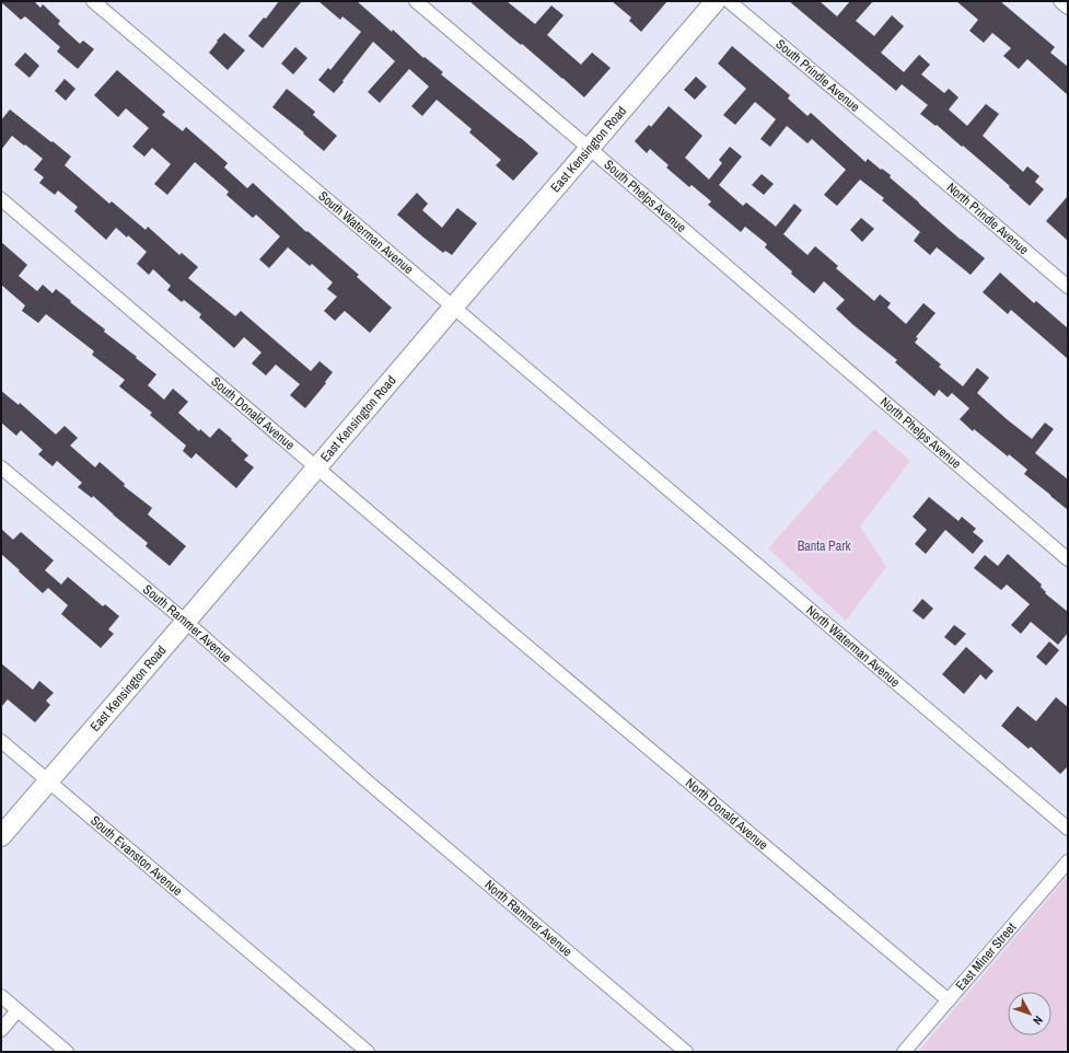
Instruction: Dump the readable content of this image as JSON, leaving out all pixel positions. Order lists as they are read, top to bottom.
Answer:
{
  "streets": {
    "main road": ["East Kensington Road"],
    "street": [
      "South Prindle Avenue",
      "South Phelps Avenue",
      "North Prindle Avenue",
      "South Waterman Avenue",
      "South Donald Avenue",
      "North Phelps Avenue",
      "South Rammer Avenue",
      "North Waterman Avenue",
      "North Donald Avenue",
      "South Evanston Avenue",
      "North Rammer Avenue",
      "East Miner Street"
    ]
  },
  "crossings": [
    ["South Prindle Avenue", "North Prindle Avenue"],
    ["East Kensington Road", "South Phelps Avenue"],
    ["East Kensington Road", "South Waterman Avenue"],
    ["East Kensington Road", "South Donald Avenue"],
    ["East Kensington Road", "South Rammer Avenue"],
    ["East Kensington Road", "South Evanston Avenue"],
    ["South Phelps Avenue", "North Phelps Avenue"],
    ["South Waterman Avenue", "North Waterman Avenue"],
    ["South Donald Avenue", "North Donald Avenue"],
    ["South Rammer Avenue", "North Rammer Avenue"],
    ["North Donald Avenue", "East Miner Street"]
  ],
  "parks": ["Banta Park"],
  "north": "bottom right"
}
